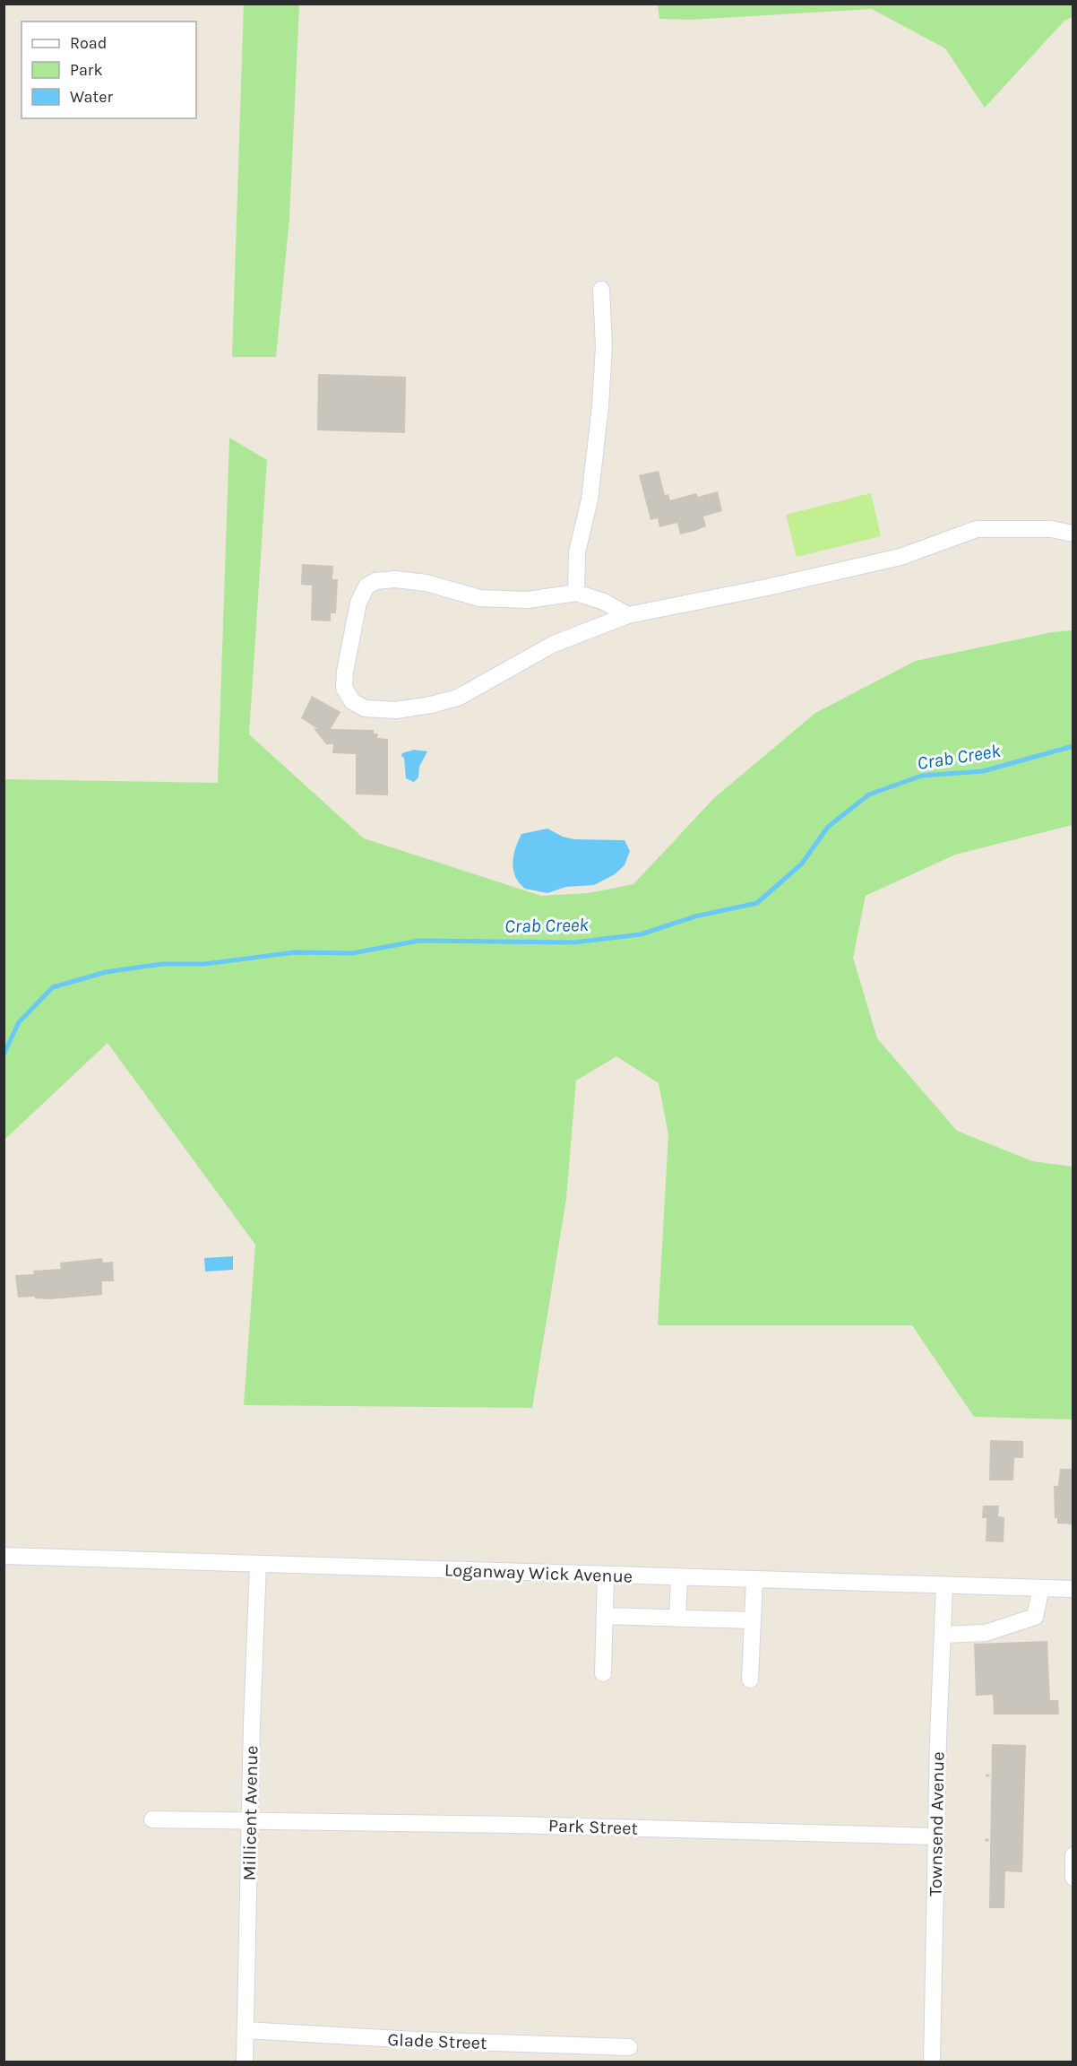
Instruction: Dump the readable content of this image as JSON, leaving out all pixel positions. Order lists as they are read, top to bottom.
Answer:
{
  "streets": {
    "street": [
      "Loganway Wick Avenue",
      "Millicent Avenue",
      "Townsend Avenue",
      "Park Street",
      "Glade Street"
    ]
  },
  "crossings": [
    ["Loganway Wick Avenue", "Millicent Avenue"],
    ["Loganway Wick Avenue", "Townsend Avenue"],
    ["Millicent Avenue", "Park Street"],
    ["Millicent Avenue", "Glade Street"],
    ["Townsend Avenue", "Park Street"]
  ],
  "water": ["Crab Creek"],
  "legend": ["Road", "Park", "Water"]
}
